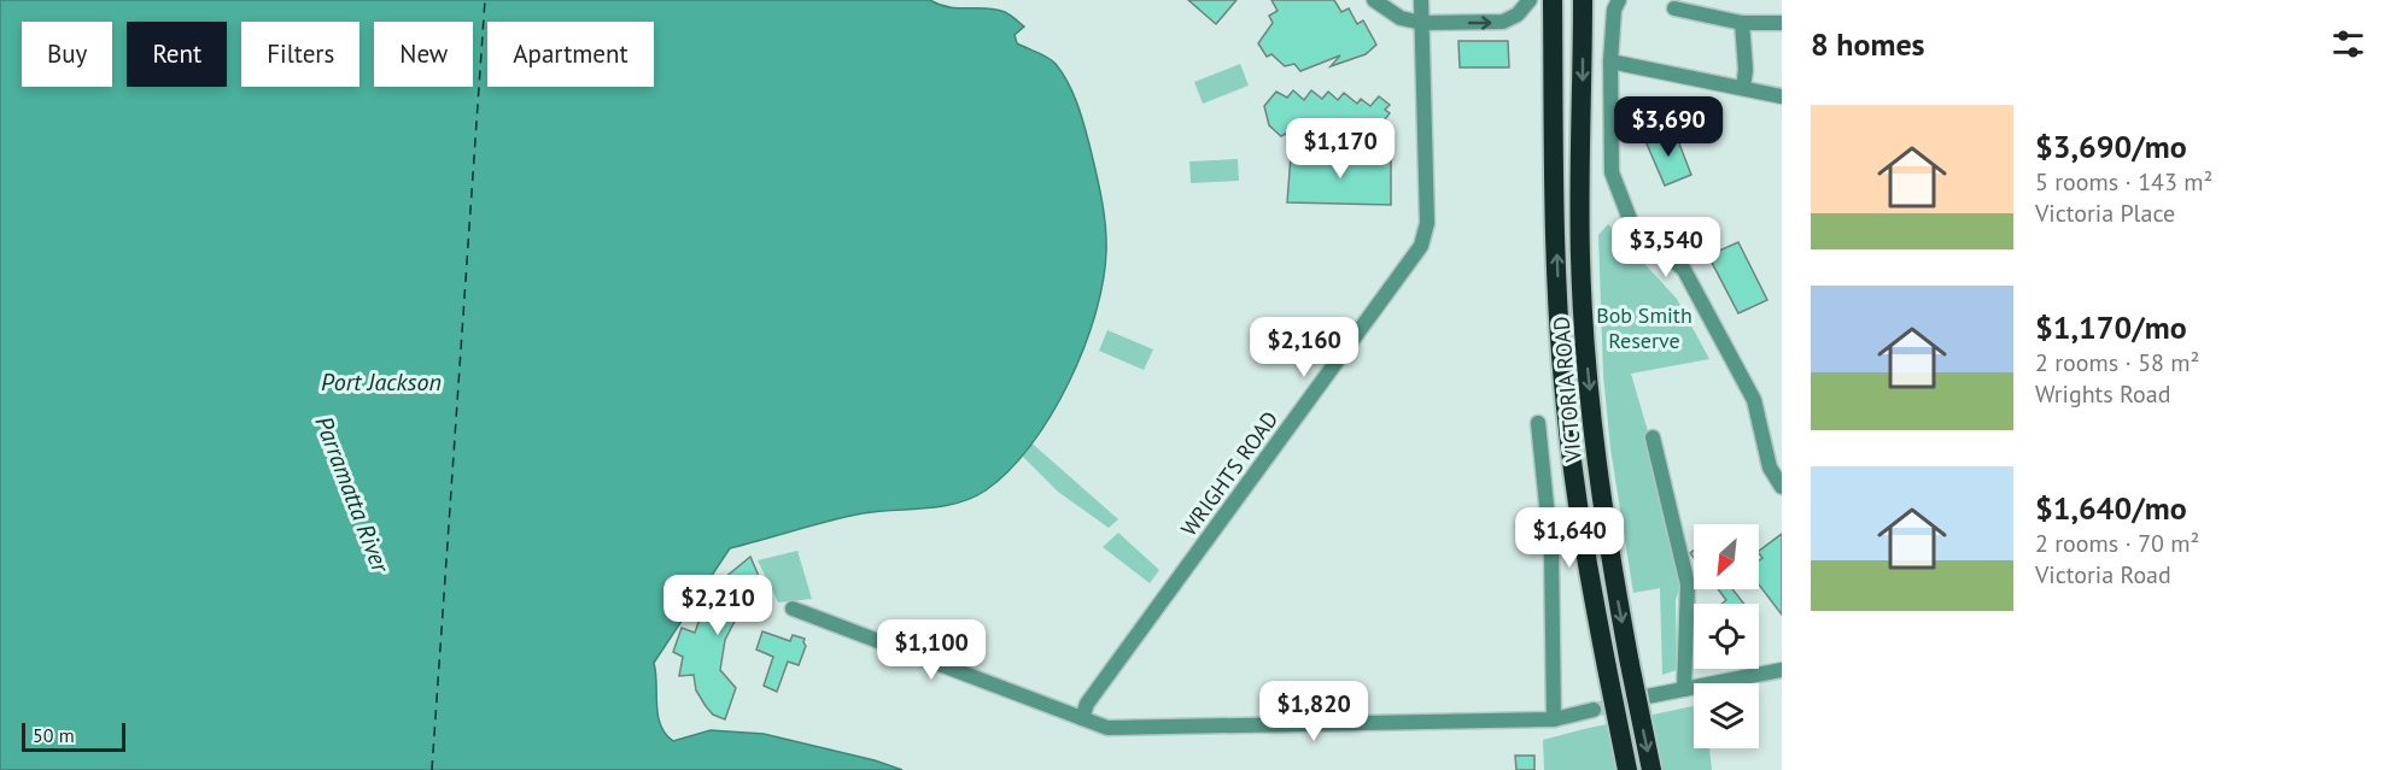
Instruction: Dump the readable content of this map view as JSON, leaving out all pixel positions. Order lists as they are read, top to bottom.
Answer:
{
  "streets": {
    "highway": ["VICTORIA ROAD"],
    "street": ["WRIGHTS ROAD"]
  },
  "water": ["Port Jackson", "Parramatta River"],
  "parks": ["Bob Smith Reserve"],
  "scale_bar": "50 m",
  "north": "bottom left",
  "page": {
    "heading": "8 homes",
    "chip": [
      "Buy",
      "Rent",
      "Filters",
      "New",
      "Apartment"
    ],
    "list": [
      {
        "name": "$3,690/mo",
        "note": "5 rooms · 143 m² · Victoria Place"
      },
      {
        "name": "$1,170/mo",
        "note": "2 rooms · 58 m² · Wrights Road"
      },
      {
        "name": "$1,640/mo",
        "note": "2 rooms · 70 m² · Victoria Road"
      }
    ],
    "price": [
      "$3,690",
      "$1,170",
      "$3,540",
      "$2,160",
      "$1,640",
      "$2,210",
      "$1,100",
      "$1,820"
    ],
    "scale": "50 m"
  }
}
